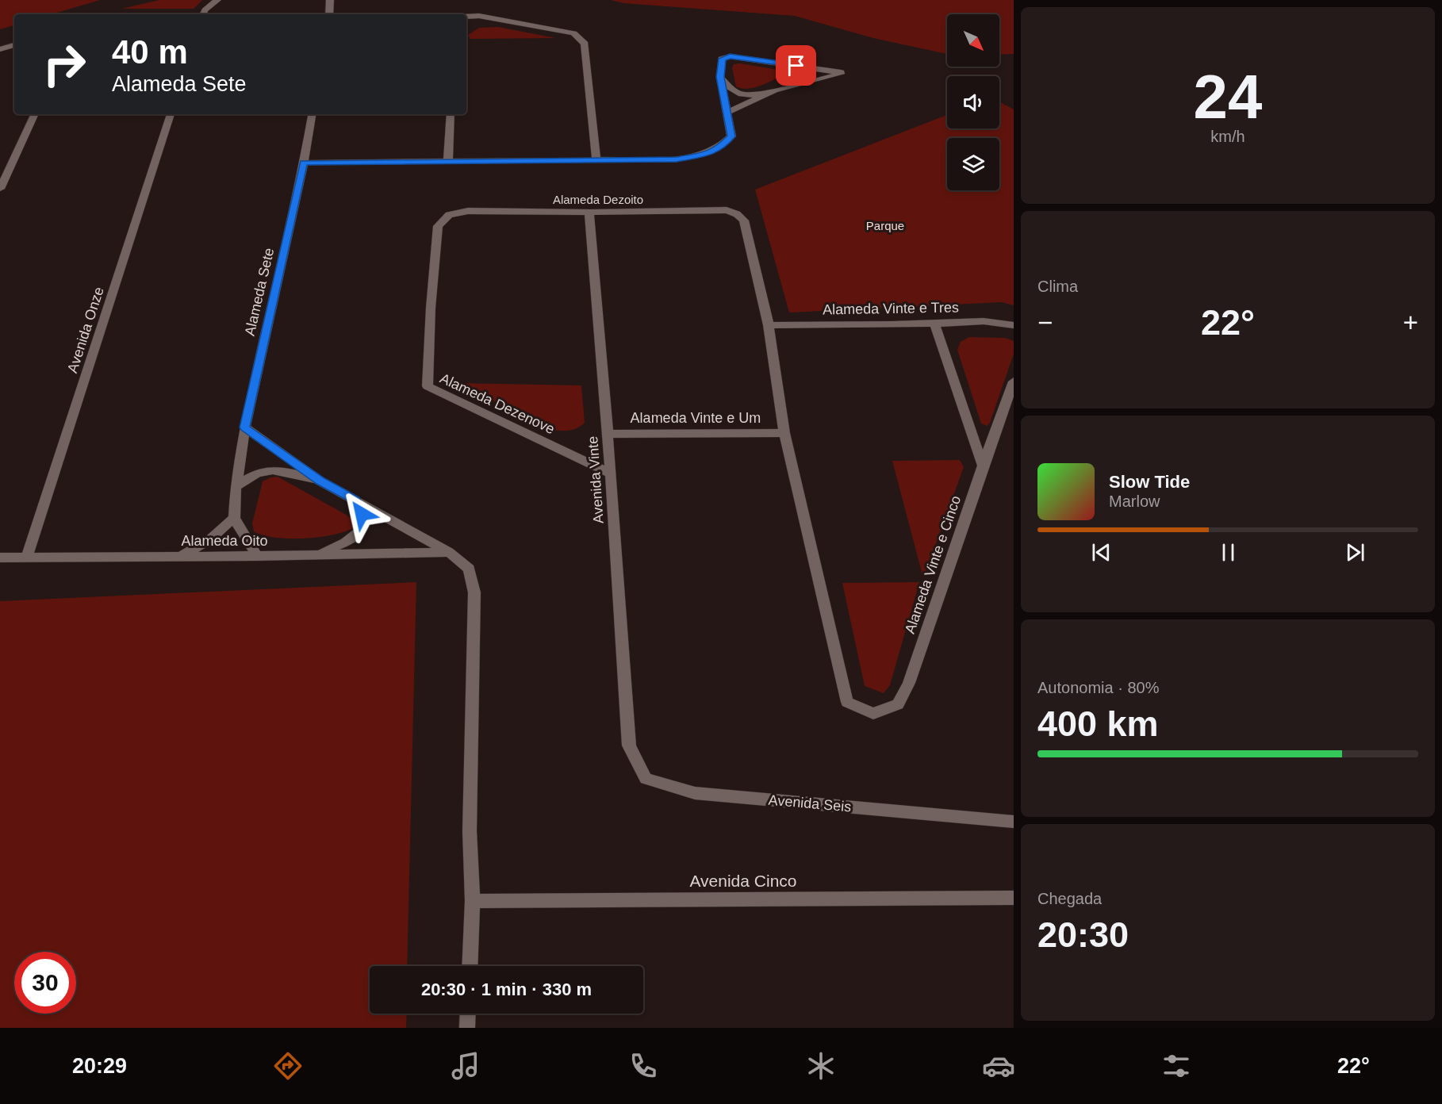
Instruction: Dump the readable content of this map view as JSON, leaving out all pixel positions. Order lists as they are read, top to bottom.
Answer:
{
  "streets": {
    "street": [
      "Alameda Dezoito",
      "Alameda Sete",
      "Alameda Vinte e Tres",
      "Avenida Onze",
      "Alameda Dezenove",
      "Alameda Vinte e Um",
      "Avenida Vinte",
      "Alameda Oito",
      "Alameda Vinte e Cinco",
      "Avenida Seis",
      "Avenida Cinco"
    ]
  },
  "crossings": [
    ["Alameda Dezoito", "Alameda Vinte e Tres"],
    ["Alameda Dezoito", "Alameda Dezenove"],
    ["Alameda Dezoito", "Avenida Vinte"],
    ["Alameda Sete", "Alameda Oito"],
    ["Avenida Onze", "Alameda Oito"],
    ["Alameda Dezenove", "Avenida Vinte"],
    ["Alameda Vinte e Um", "Avenida Vinte"],
    ["Alameda Vinte e Um", "Alameda Vinte e Cinco"],
    ["Avenida Vinte", "Avenida Seis"]
  ],
  "parks": ["Parque"],
  "north": "bottom right",
  "page": {
    "tile": [
      ["24", "km/h"],
      "Clima",
      ["Autonomia · 80%", "400 km"],
      ["Chegada", "20:30"]
    ],
    "turn": ["40 m", "Alameda Sete"],
    "heat": ["−", "22°", "+"],
    "song": ["Slow Tide", "Marlow"],
    "limit": "30",
    "trip": "20:30 · 1 min · 330 m",
    "tabs": ["20:29", "22°"]
  }
}
